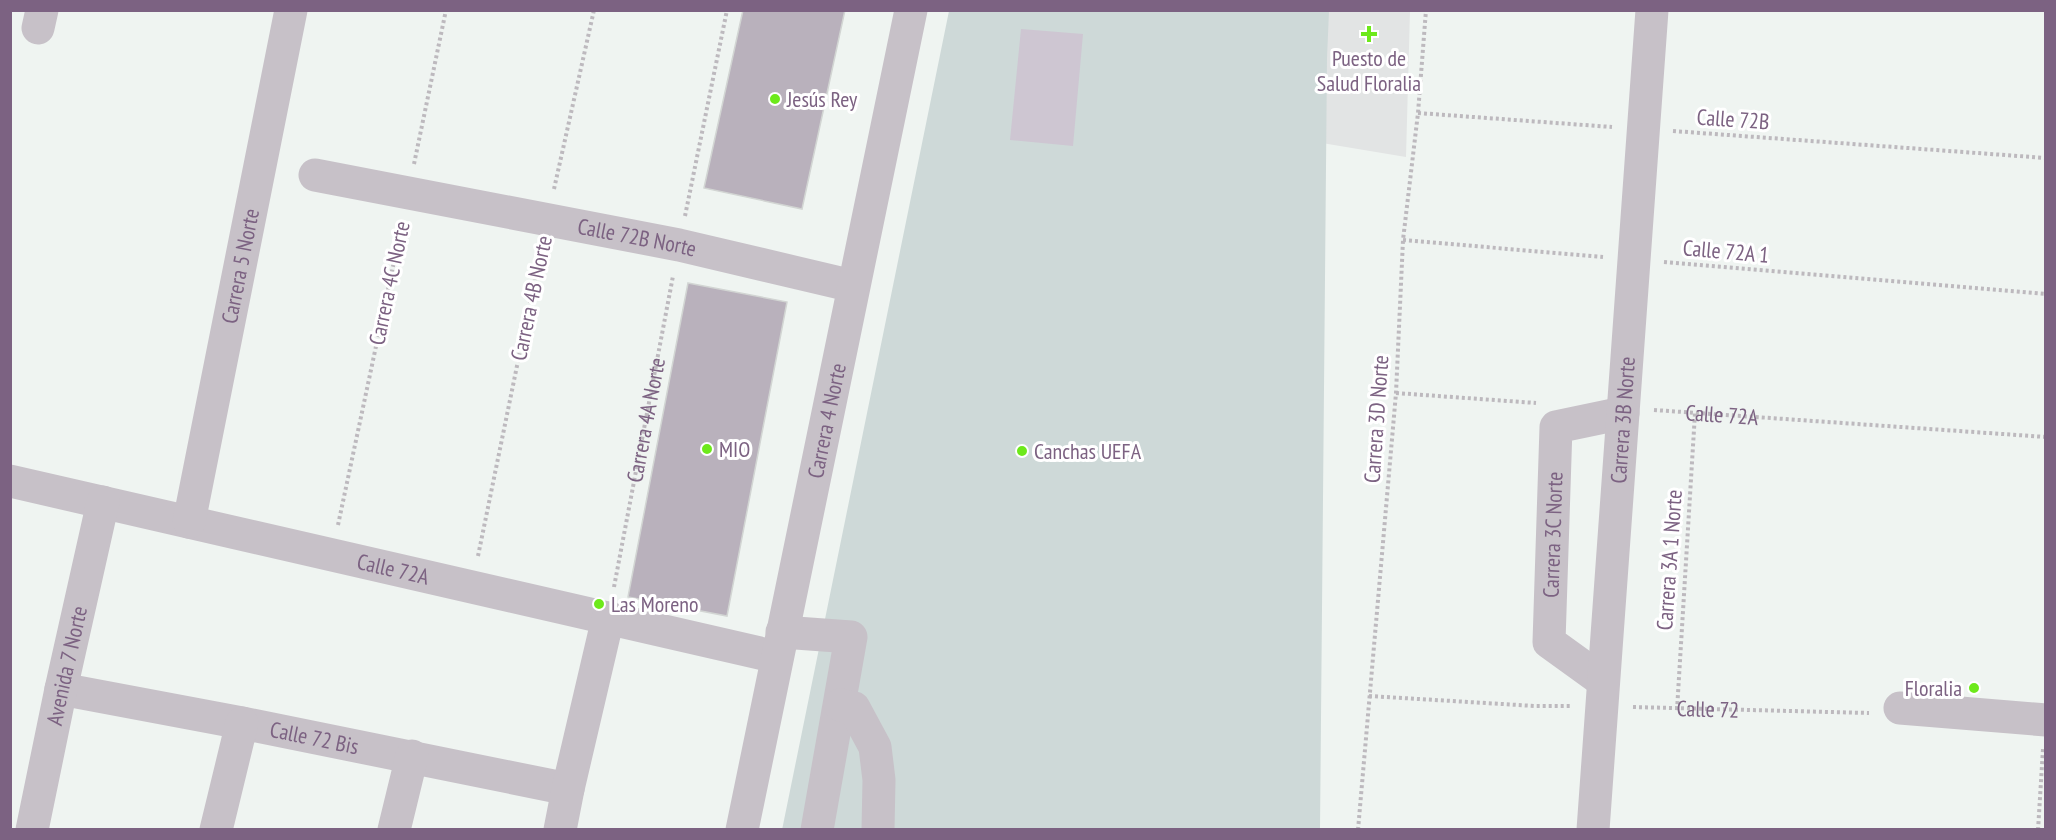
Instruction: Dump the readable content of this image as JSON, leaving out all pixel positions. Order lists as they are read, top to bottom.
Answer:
{
  "streets": {
    "street": [
      "Calle 72B Norte",
      "Carrera 5 Norte",
      "Calle 72A",
      "Carrera 4 Norte",
      "Carrera 3B Norte",
      "Carrera 3C Norte",
      "Avenida 7 Norte",
      "Calle 72 Bis"
    ],
    "path": [
      "Calle 72B",
      "Calle 72A 1",
      "Carrera 4C Norte",
      "Carrera 4B Norte",
      "Carrera 3D Norte",
      "Carrera 4A Norte",
      "Carrera 3A 1 Norte",
      "Calle 72"
    ]
  },
  "crossings": [
    ["Calle 72B", "Carrera 3D Norte"],
    ["Calle 72B", "Carrera 3B Norte"],
    ["Calle 72B Norte", "Carrera 4C Norte"],
    ["Calle 72B Norte", "Carrera 4B Norte"],
    ["Calle 72B Norte", "Carrera 4A Norte"],
    ["Calle 72B Norte", "Carrera 4 Norte"],
    ["Calle 72A 1", "Carrera 3D Norte"],
    ["Calle 72A 1", "Carrera 3B Norte"],
    ["Carrera 5 Norte", "Calle 72A"],
    ["Carrera 4C Norte", "Calle 72A"],
    ["Carrera 4B Norte", "Calle 72A"],
    ["Calle 72A", "Carrera 4A Norte"],
    ["Calle 72A", "Carrera 4 Norte"],
    ["Calle 72A", "Carrera 3B Norte"],
    ["Calle 72A", "Carrera 3C Norte"],
    ["Calle 72A", "Carrera 3A 1 Norte"],
    ["Calle 72A", "Avenida 7 Norte"],
    ["Carrera 3D Norte", "Calle 72"],
    ["Carrera 3B Norte", "Carrera 3C Norte"],
    ["Carrera 3B Norte", "Calle 72"],
    ["Carrera 3C Norte", "Calle 72"],
    ["Carrera 3A 1 Norte", "Calle 72"],
    ["Avenida 7 Norte", "Calle 72 Bis"]
  ],
  "places": {
    "health": ["Puesto de Salud Floralia"],
    "other": [
      "Jesús Rey",
      "MIO",
      "Canchas UEFA",
      "Las Moreno",
      "Floralia"
    ]
  }
}
